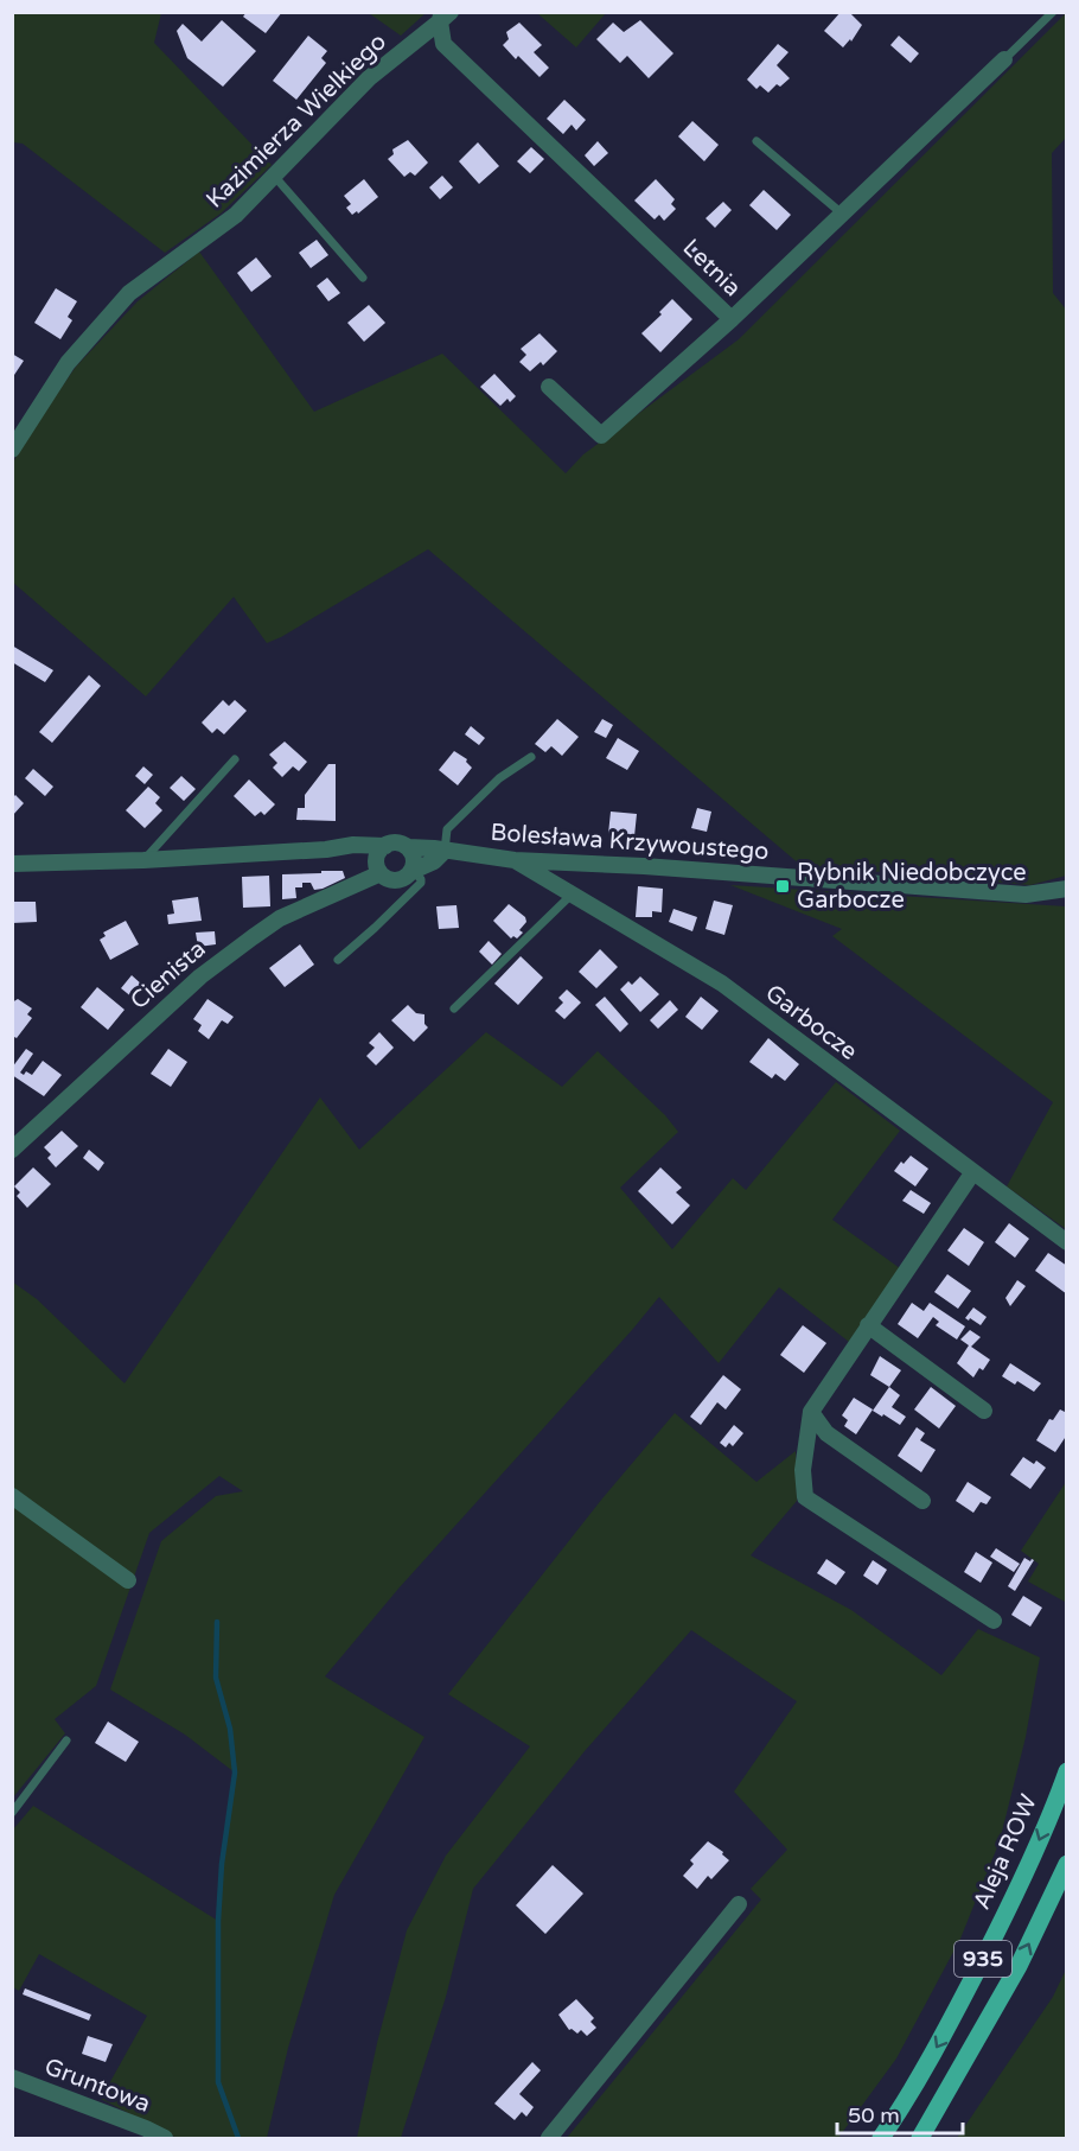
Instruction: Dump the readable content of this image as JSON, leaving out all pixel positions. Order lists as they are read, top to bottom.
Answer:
{
  "streets": {
    "main road": ["Aleja ROW", "935"],
    "street": [
      "Kazimierza Wielkiego",
      "Letnia",
      "Bolesława Krzywoustego",
      "Cienista",
      "Garbocze",
      "Gruntowa"
    ]
  },
  "crossings": [
    ["Kazimierza Wielkiego", "Letnia"],
    ["Bolesława Krzywoustego", "Cienista"],
    ["Bolesława Krzywoustego", "Garbocze"]
  ],
  "places": {
    "transit": ["Rybnik Niedobczyce Garbocze"]
  },
  "scale_bar": "50 m"
}
